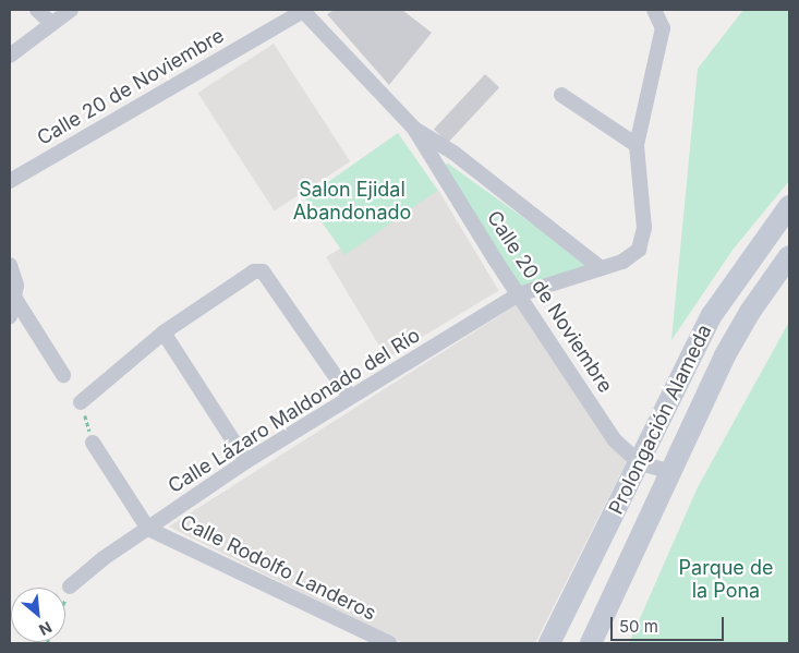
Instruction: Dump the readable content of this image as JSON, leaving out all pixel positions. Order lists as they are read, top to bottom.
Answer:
{
  "streets": {
    "main road": ["Prolongación Alameda"],
    "street": ["Calle 20 de Noviembre", "Calle Lázaro Maldonado del Río", "Calle Rodolfo Landeros"]
  },
  "crossings": [
    ["Calle 20 de Noviembre", "Calle Lázaro Maldonado del Río"],
    ["Calle 20 de Noviembre", "Prolongación Alameda"],
    ["Calle Lázaro Maldonado del Río", "Calle Rodolfo Landeros"]
  ],
  "parks": ["Salon Ejidal Abandonado", "Parque de la Pona"],
  "scale_bar": "50 m",
  "north": "bottom right"
}
